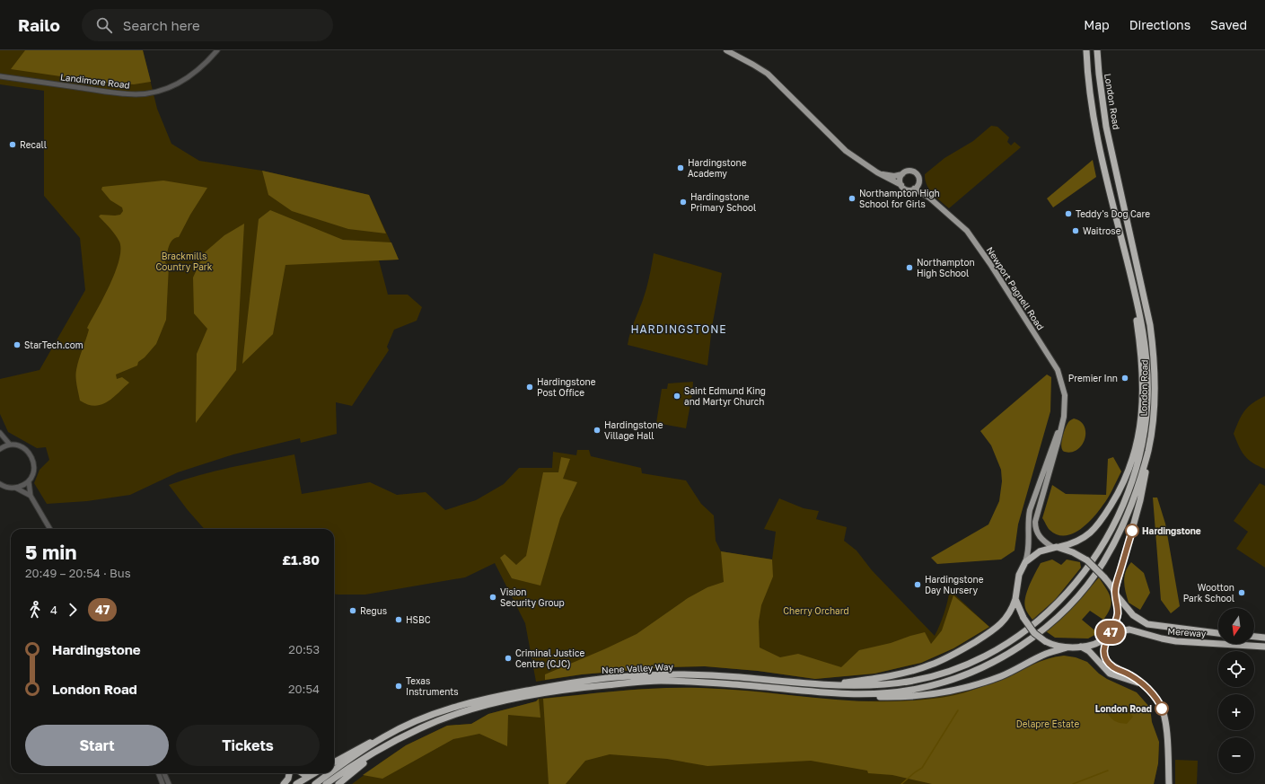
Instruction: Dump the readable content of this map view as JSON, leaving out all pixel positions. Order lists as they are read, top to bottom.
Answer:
{
  "streets": {
    "highway": ["London Road", "Mereway", "Nene Valley Way"],
    "main road": ["Newport Pagnell Road"],
    "street": ["Landimore Road"]
  },
  "crossings": [
    ["London Road", "Nene Valley Way"],
    ["Newport Pagnell Road", "Mereway"]
  ],
  "districts": ["HARDINGSTONE"],
  "parks": ["Brackmills Country Park", "Cherry Orchard", "Delapre Estate"],
  "places": [
    "Recall",
    "Hardingstone Academy",
    "Northampton High School for Girls",
    "Hardingstone Primary School",
    "Teddy's Dog Care",
    "Waitrose",
    "Northampton High School",
    "StarTech.com",
    "Premier Inn",
    "Hardingstone Post Office",
    "Saint Edmund King and Martyr Church",
    "Hardingstone Village Hall",
    "Hardingstone",
    "Hardingstone Day Nursery",
    "Wootton Park School",
    "Vision Security Group",
    "Regus",
    "HSBC",
    "Criminal Justice Centre (CJC)",
    "Texas Instruments",
    "London Road"
  ],
  "lines": ["bus line 47"],
  "north": "bottom",
  "page": {
    "header": "Railo",
    "search": "Search here",
    "nav": ["Map", "Directions", "Saved"],
    "on_map": "47",
    "heading": ["5 min", "20:49 – 20:54 · Bus", "£1.80"],
    "legs": ["4", "47"],
    "map_buttons": ["+", "−"],
    "list": [
      {
        "name": "Hardingstone",
        "value": "20:53"
      },
      {
        "name": "London Road",
        "value": "20:54"
      }
    ],
    "buttons": ["Start", "Tickets"]
  }
}
